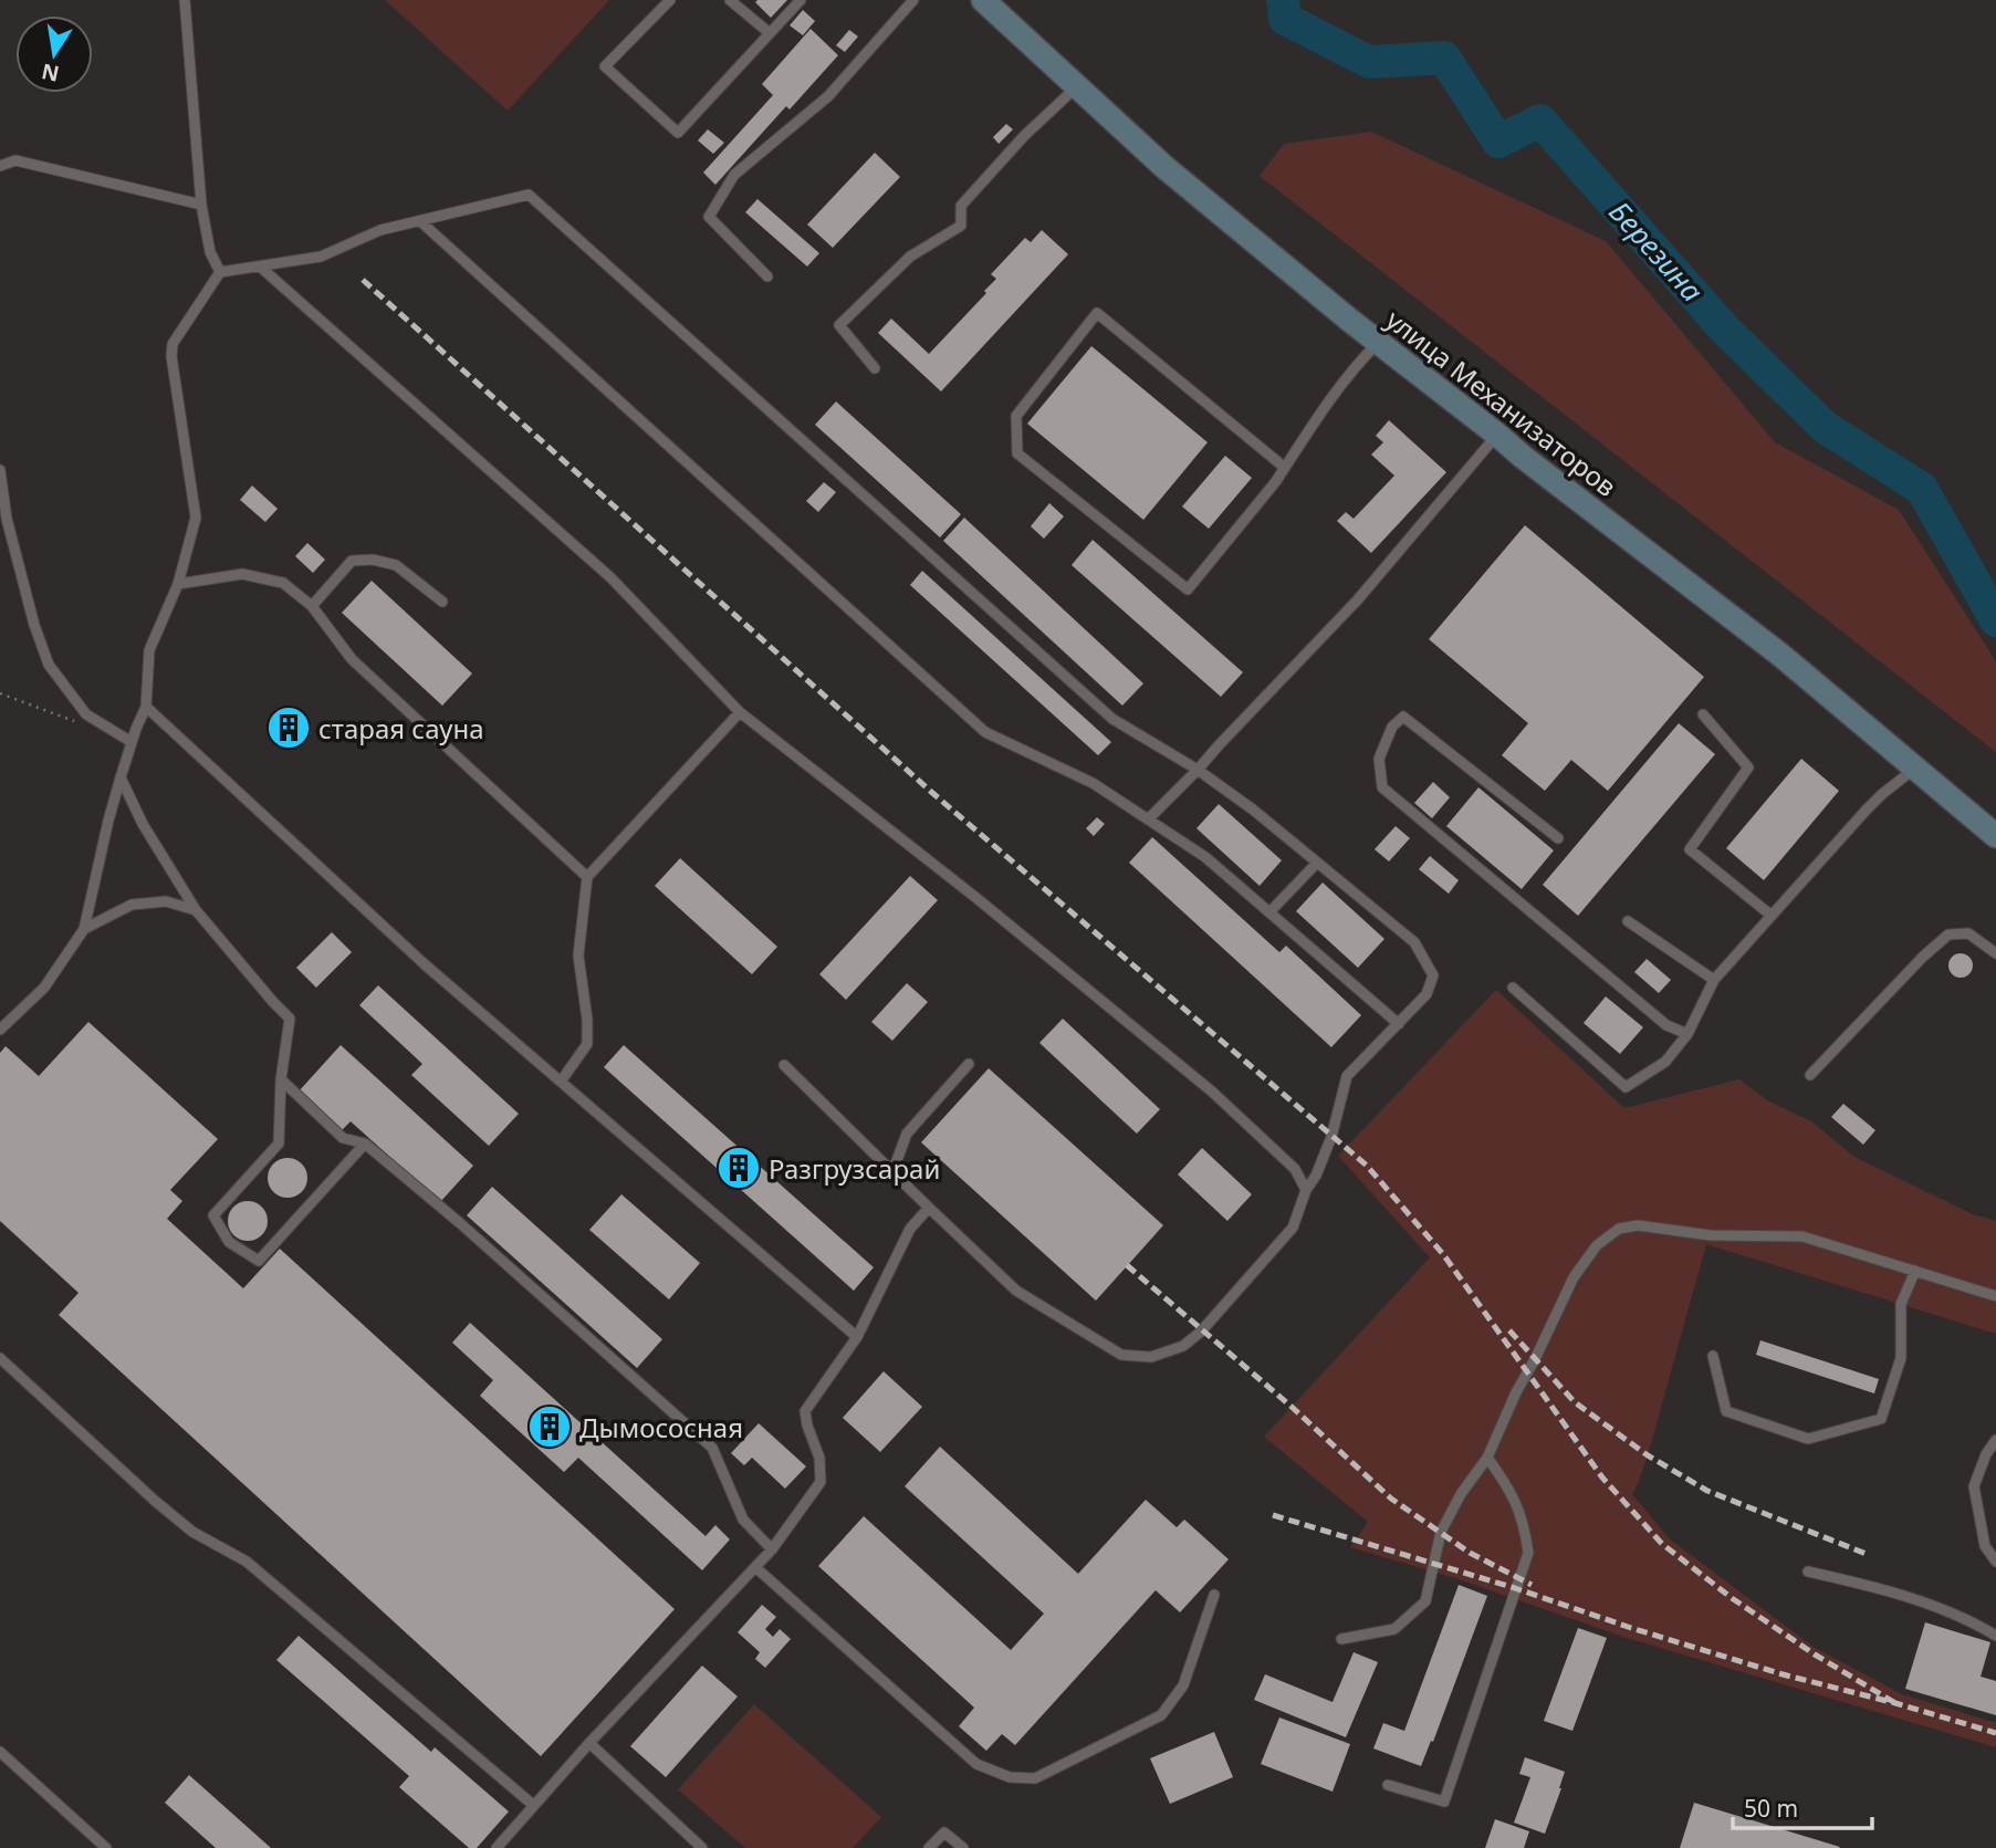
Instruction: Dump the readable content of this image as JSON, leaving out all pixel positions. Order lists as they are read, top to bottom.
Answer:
{
  "streets": {
    "street": ["улица Механизаторов"]
  },
  "water": ["Березина"],
  "places": {
    "building": ["старая сауна", "Разгрузсарай", "Дымососная"]
  },
  "scale_bar": "50 m",
  "north": "bottom"
}
